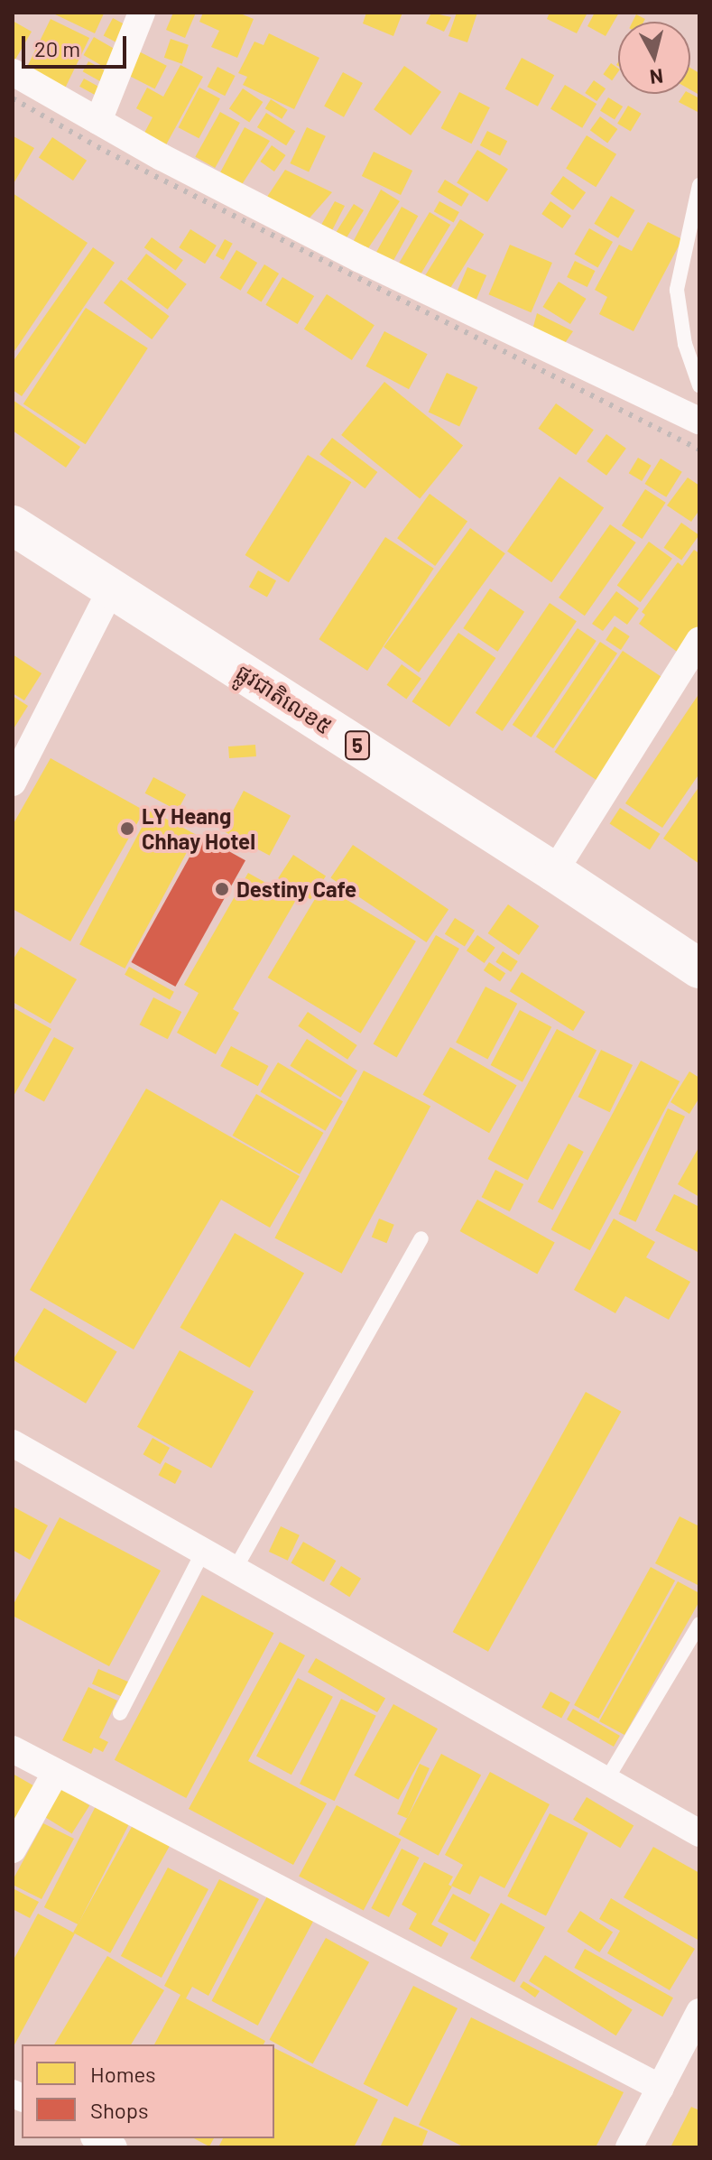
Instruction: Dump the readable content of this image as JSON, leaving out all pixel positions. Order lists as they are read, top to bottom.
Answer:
{
  "streets": {
    "highway": ["ផ្លូវជាតិលេខ៥", "5"]
  },
  "places": ["LY Heang Chhay Hotel", "Destiny Cafe"],
  "legend": ["Homes", "Shops"],
  "scale_bar": "20 m",
  "north": "bottom"
}
